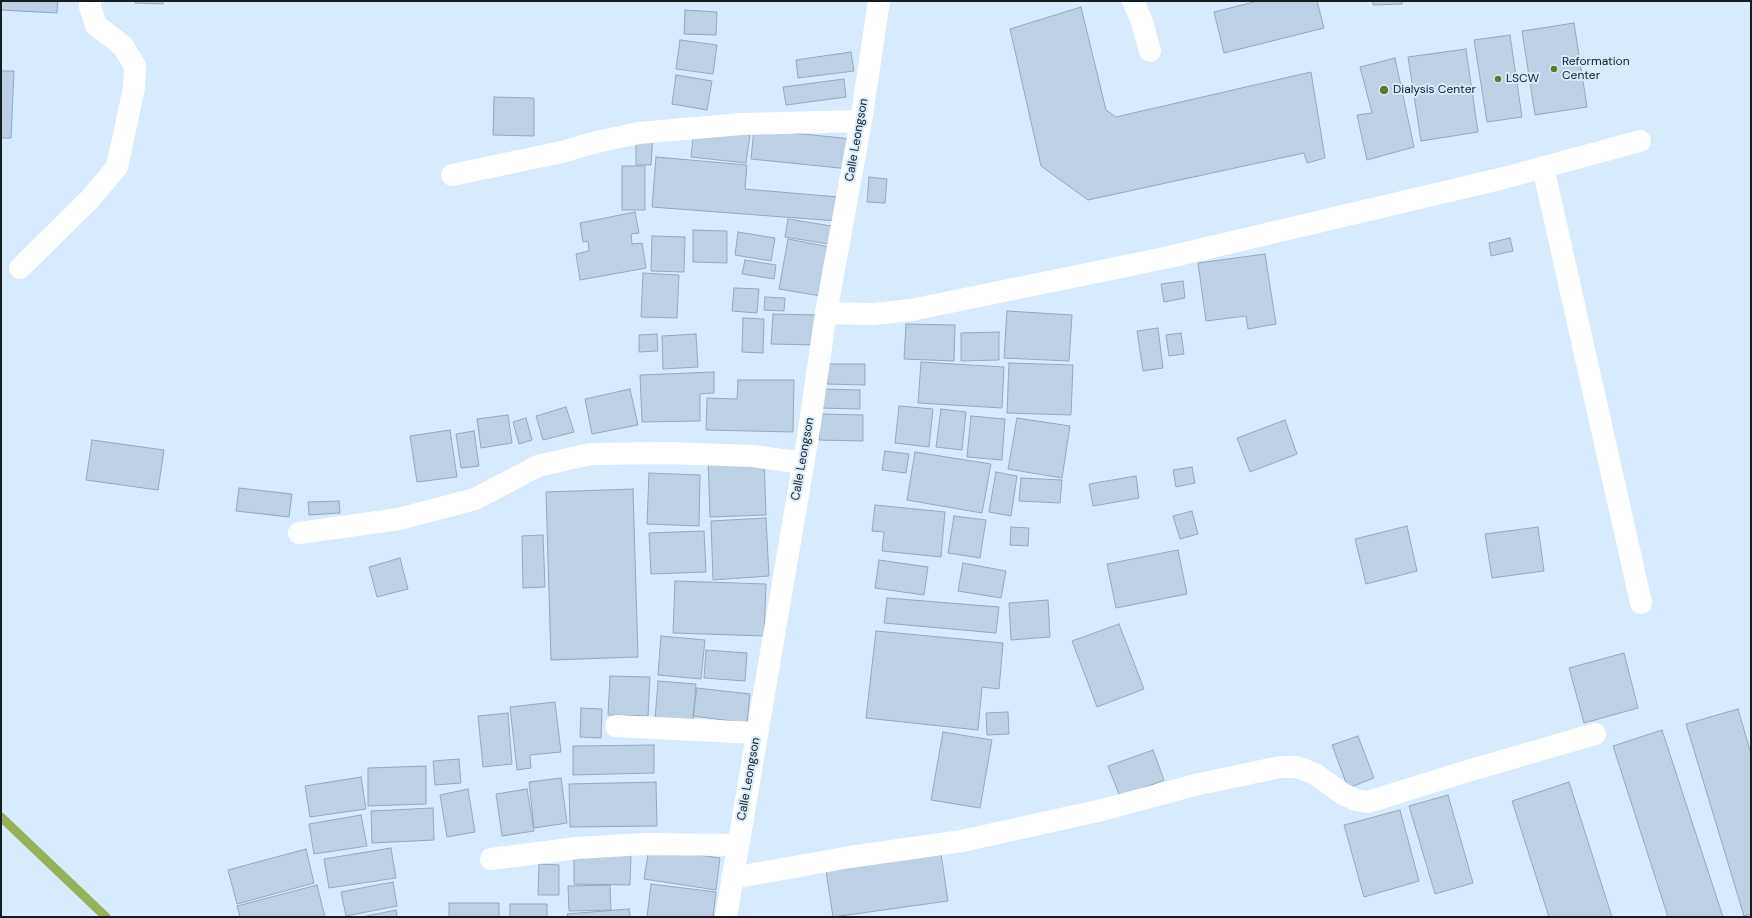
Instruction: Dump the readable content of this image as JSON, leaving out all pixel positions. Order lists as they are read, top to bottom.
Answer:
{
  "streets": {
    "street": ["Calle Leongson"]
  },
  "places": ["Reformation Center", "LSCW", "Dialysis Center"]
}
